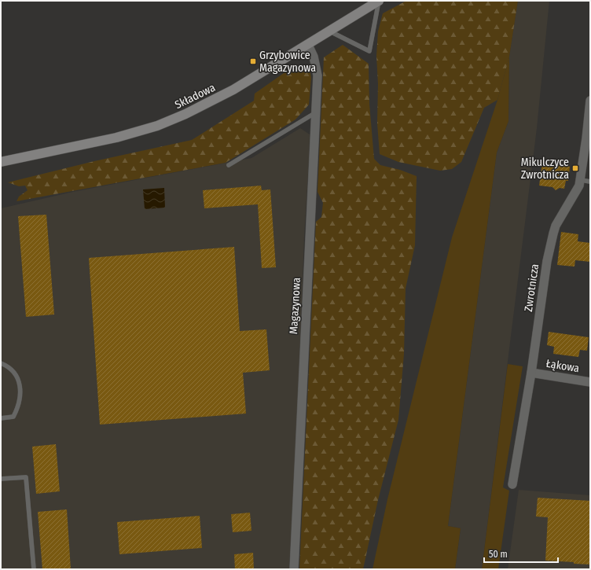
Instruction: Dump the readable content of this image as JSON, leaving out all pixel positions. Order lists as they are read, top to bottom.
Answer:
{
  "streets": {
    "main road": ["Składowa"],
    "street": ["Zwrotnicza", "Magazynowa", "Łąkowa"]
  },
  "crossings": [
    ["Składowa", "Magazynowa"],
    ["Zwrotnicza", "Łąkowa"]
  ],
  "places": {
    "transit": ["Grzybowice Magazynowa", "Mikulczyce Zwrotnicza"]
  },
  "scale_bar": "50 m"
}
